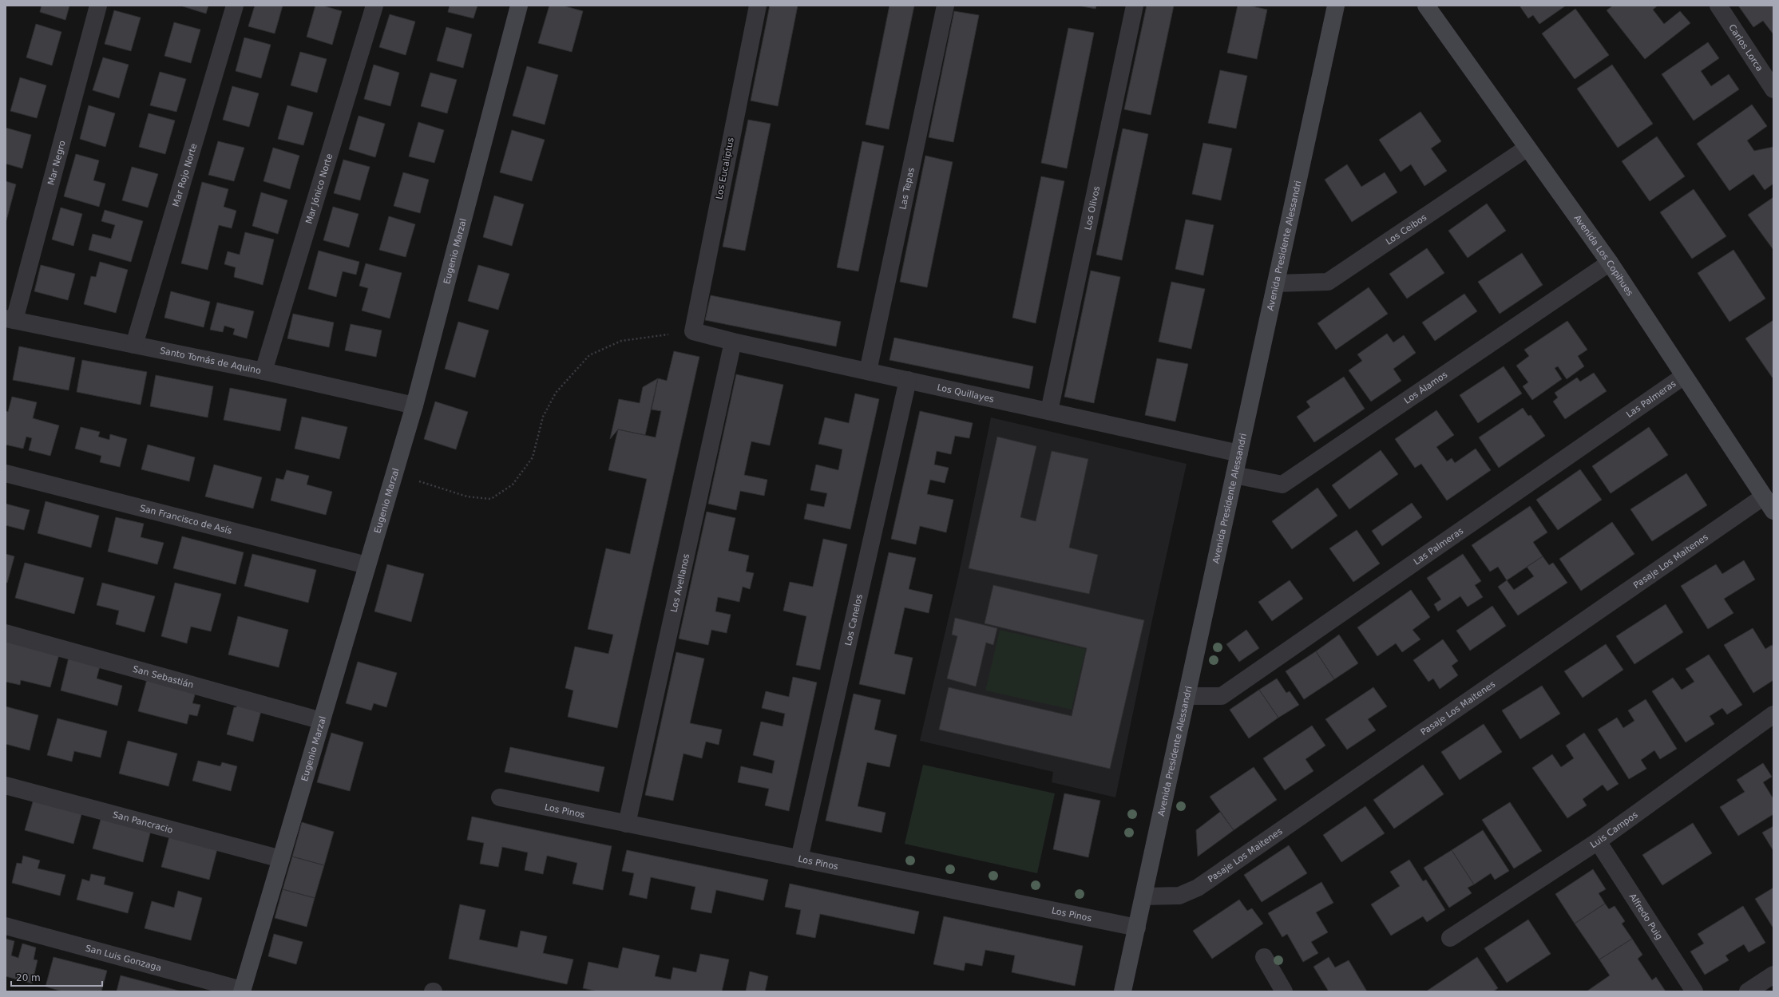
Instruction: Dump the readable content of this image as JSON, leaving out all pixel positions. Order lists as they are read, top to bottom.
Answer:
{
  "streets": {
    "main road": ["Avenida Presidente Alessandri", "Eugenio Marzal", "Avenida Los Copihues"],
    "street": [
      "Carlos Lorca",
      "Mar Negro",
      "Los Eucaliptus",
      "Mar Rojo Norte",
      "Mar Jónico Norte",
      "Las Tepas",
      "Los Olivos",
      "Los Ceibos",
      "Santo Tomás de Aquino",
      "Los Álamos",
      "Los Quillayes",
      "Las Palmeras",
      "San Francisco de Asís",
      "Pasaje Los Maitenes",
      "Los Avellanos",
      "Los Canelos",
      "San Sebastián",
      "Los Pinos",
      "San Pancracio",
      "Luis Campos",
      "Alfredo Puig",
      "San Luis Gonzaga"
    ]
  },
  "crossings": [
    ["Mar Negro", "Santo Tomás de Aquino"],
    ["Los Eucaliptus", "Los Quillayes"],
    ["Mar Rojo Norte", "Santo Tomás de Aquino"],
    ["Mar Jónico Norte", "Santo Tomás de Aquino"],
    ["Las Tepas", "Los Quillayes"],
    ["Los Olivos", "Los Quillayes"],
    ["Los Ceibos", "Avenida Presidente Alessandri"],
    ["Los Ceibos", "Avenida Los Copihues"],
    ["Avenida Presidente Alessandri", "Los Álamos"],
    ["Avenida Presidente Alessandri", "Los Quillayes"],
    ["Avenida Presidente Alessandri", "Las Palmeras"],
    ["Avenida Presidente Alessandri", "Pasaje Los Maitenes"],
    ["Avenida Presidente Alessandri", "Los Pinos"],
    ["Eugenio Marzal", "Santo Tomás de Aquino"],
    ["Eugenio Marzal", "San Francisco de Asís"],
    ["Eugenio Marzal", "San Sebastián"],
    ["Eugenio Marzal", "San Pancracio"],
    ["Eugenio Marzal", "San Luis Gonzaga"],
    ["Avenida Los Copihues", "Los Álamos"],
    ["Avenida Los Copihues", "Las Palmeras"],
    ["Avenida Los Copihues", "Pasaje Los Maitenes"],
    ["Los Quillayes", "Los Avellanos"],
    ["Los Quillayes", "Los Canelos"],
    ["Los Avellanos", "Los Pinos"],
    ["Los Canelos", "Los Pinos"],
    ["Luis Campos", "Alfredo Puig"]
  ],
  "scale_bar": "20 m"
}
